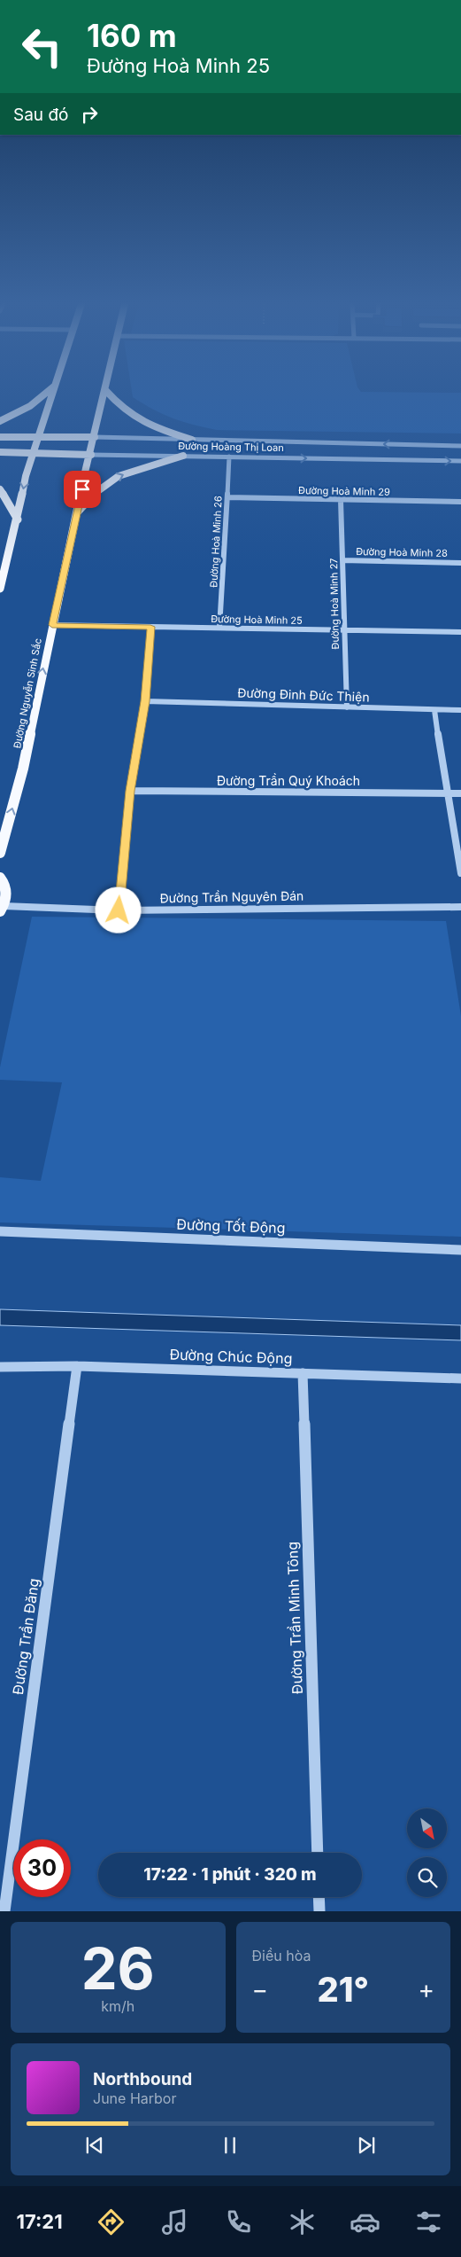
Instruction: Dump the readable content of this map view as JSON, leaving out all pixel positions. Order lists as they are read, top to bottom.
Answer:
{
  "streets": {
    "main road": ["Đường Hoàng Thị Loan", "Đường Nguyễn Sinh Sắc"],
    "street": [
      "Đường Hoà Minh 29",
      "Đường Hoà Minh 26",
      "Đường Hoà Minh 28",
      "Đường Hoà Minh 27",
      "Đường Hoà Minh 25",
      "Đường Đinh Đức Thiện",
      "Đường Trần Quý Khoách",
      "Đường Trần Nguyên Đán",
      "Đường Tốt Động",
      "Đường Chúc Động",
      "Đường Trần Minh Tông",
      "Đường Trần Đăng"
    ]
  },
  "crossings": [
    ["Đường Hoàng Thị Loan", "Đường Hoà Minh 26"],
    ["Đường Hoàng Thị Loan", "Đường Nguyễn Sinh Sắc"],
    ["Đường Hoà Minh 29", "Đường Hoà Minh 26"],
    ["Đường Hoà Minh 29", "Đường Hoà Minh 27"],
    ["Đường Hoà Minh 26", "Đường Hoà Minh 25"],
    ["Đường Hoà Minh 28", "Đường Hoà Minh 27"],
    ["Đường Hoà Minh 27", "Đường Hoà Minh 25"],
    ["Đường Hoà Minh 27", "Đường Đinh Đức Thiện"],
    ["Đường Hoà Minh 25", "Đường Nguyễn Sinh Sắc"],
    ["Đường Chúc Động", "Đường Trần Minh Tông"],
    ["Đường Chúc Động", "Đường Trần Đăng"]
  ],
  "one_way": ["Đường Nguyễn Sinh Sắc"],
  "north": "bottom right",
  "page": {
    "turn": ["160 m", "Đường Hoà Minh 25"],
    "then": "Sau đó",
    "limit": "30",
    "trip": "17:22 · 1 phút · 320 m",
    "tile": [
      ["26", "km/h"],
      "Điều hòa"
    ],
    "heat": ["−", "21°", "+"],
    "song": ["Northbound", "June Harbor"],
    "tabs": "17:21"
  }
}
